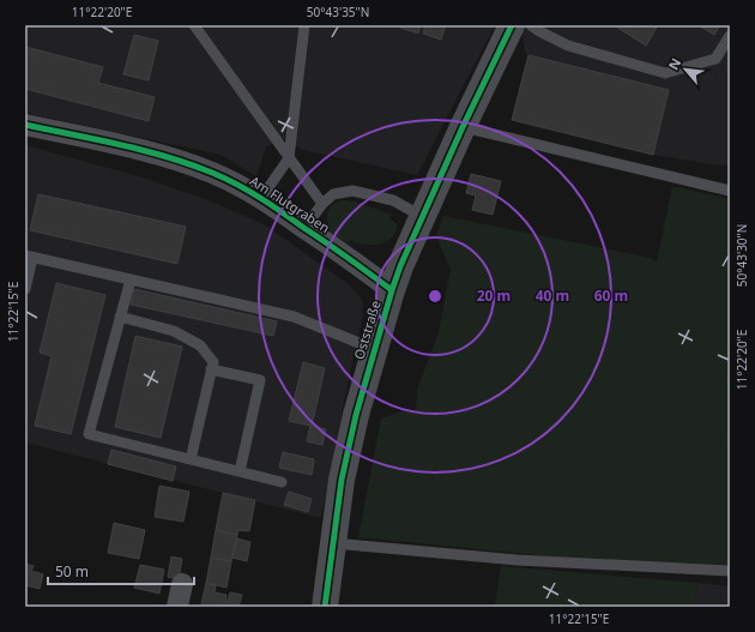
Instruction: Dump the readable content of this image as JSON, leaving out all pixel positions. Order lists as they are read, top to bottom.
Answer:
{
  "streets": {
    "street": ["Am Flutgraben", "Oststraße"]
  },
  "crossings": [
    ["Am Flutgraben", "Oststraße"]
  ],
  "scale_bar": "50 m",
  "north": "top left",
  "coordinates": [
    "11°22'20\"E",
    "50°43'35\"N",
    "50°43'30\"N",
    "11°22'15\"E"
  ],
  "rings": ["20 m", "40 m", "60 m"]
}
